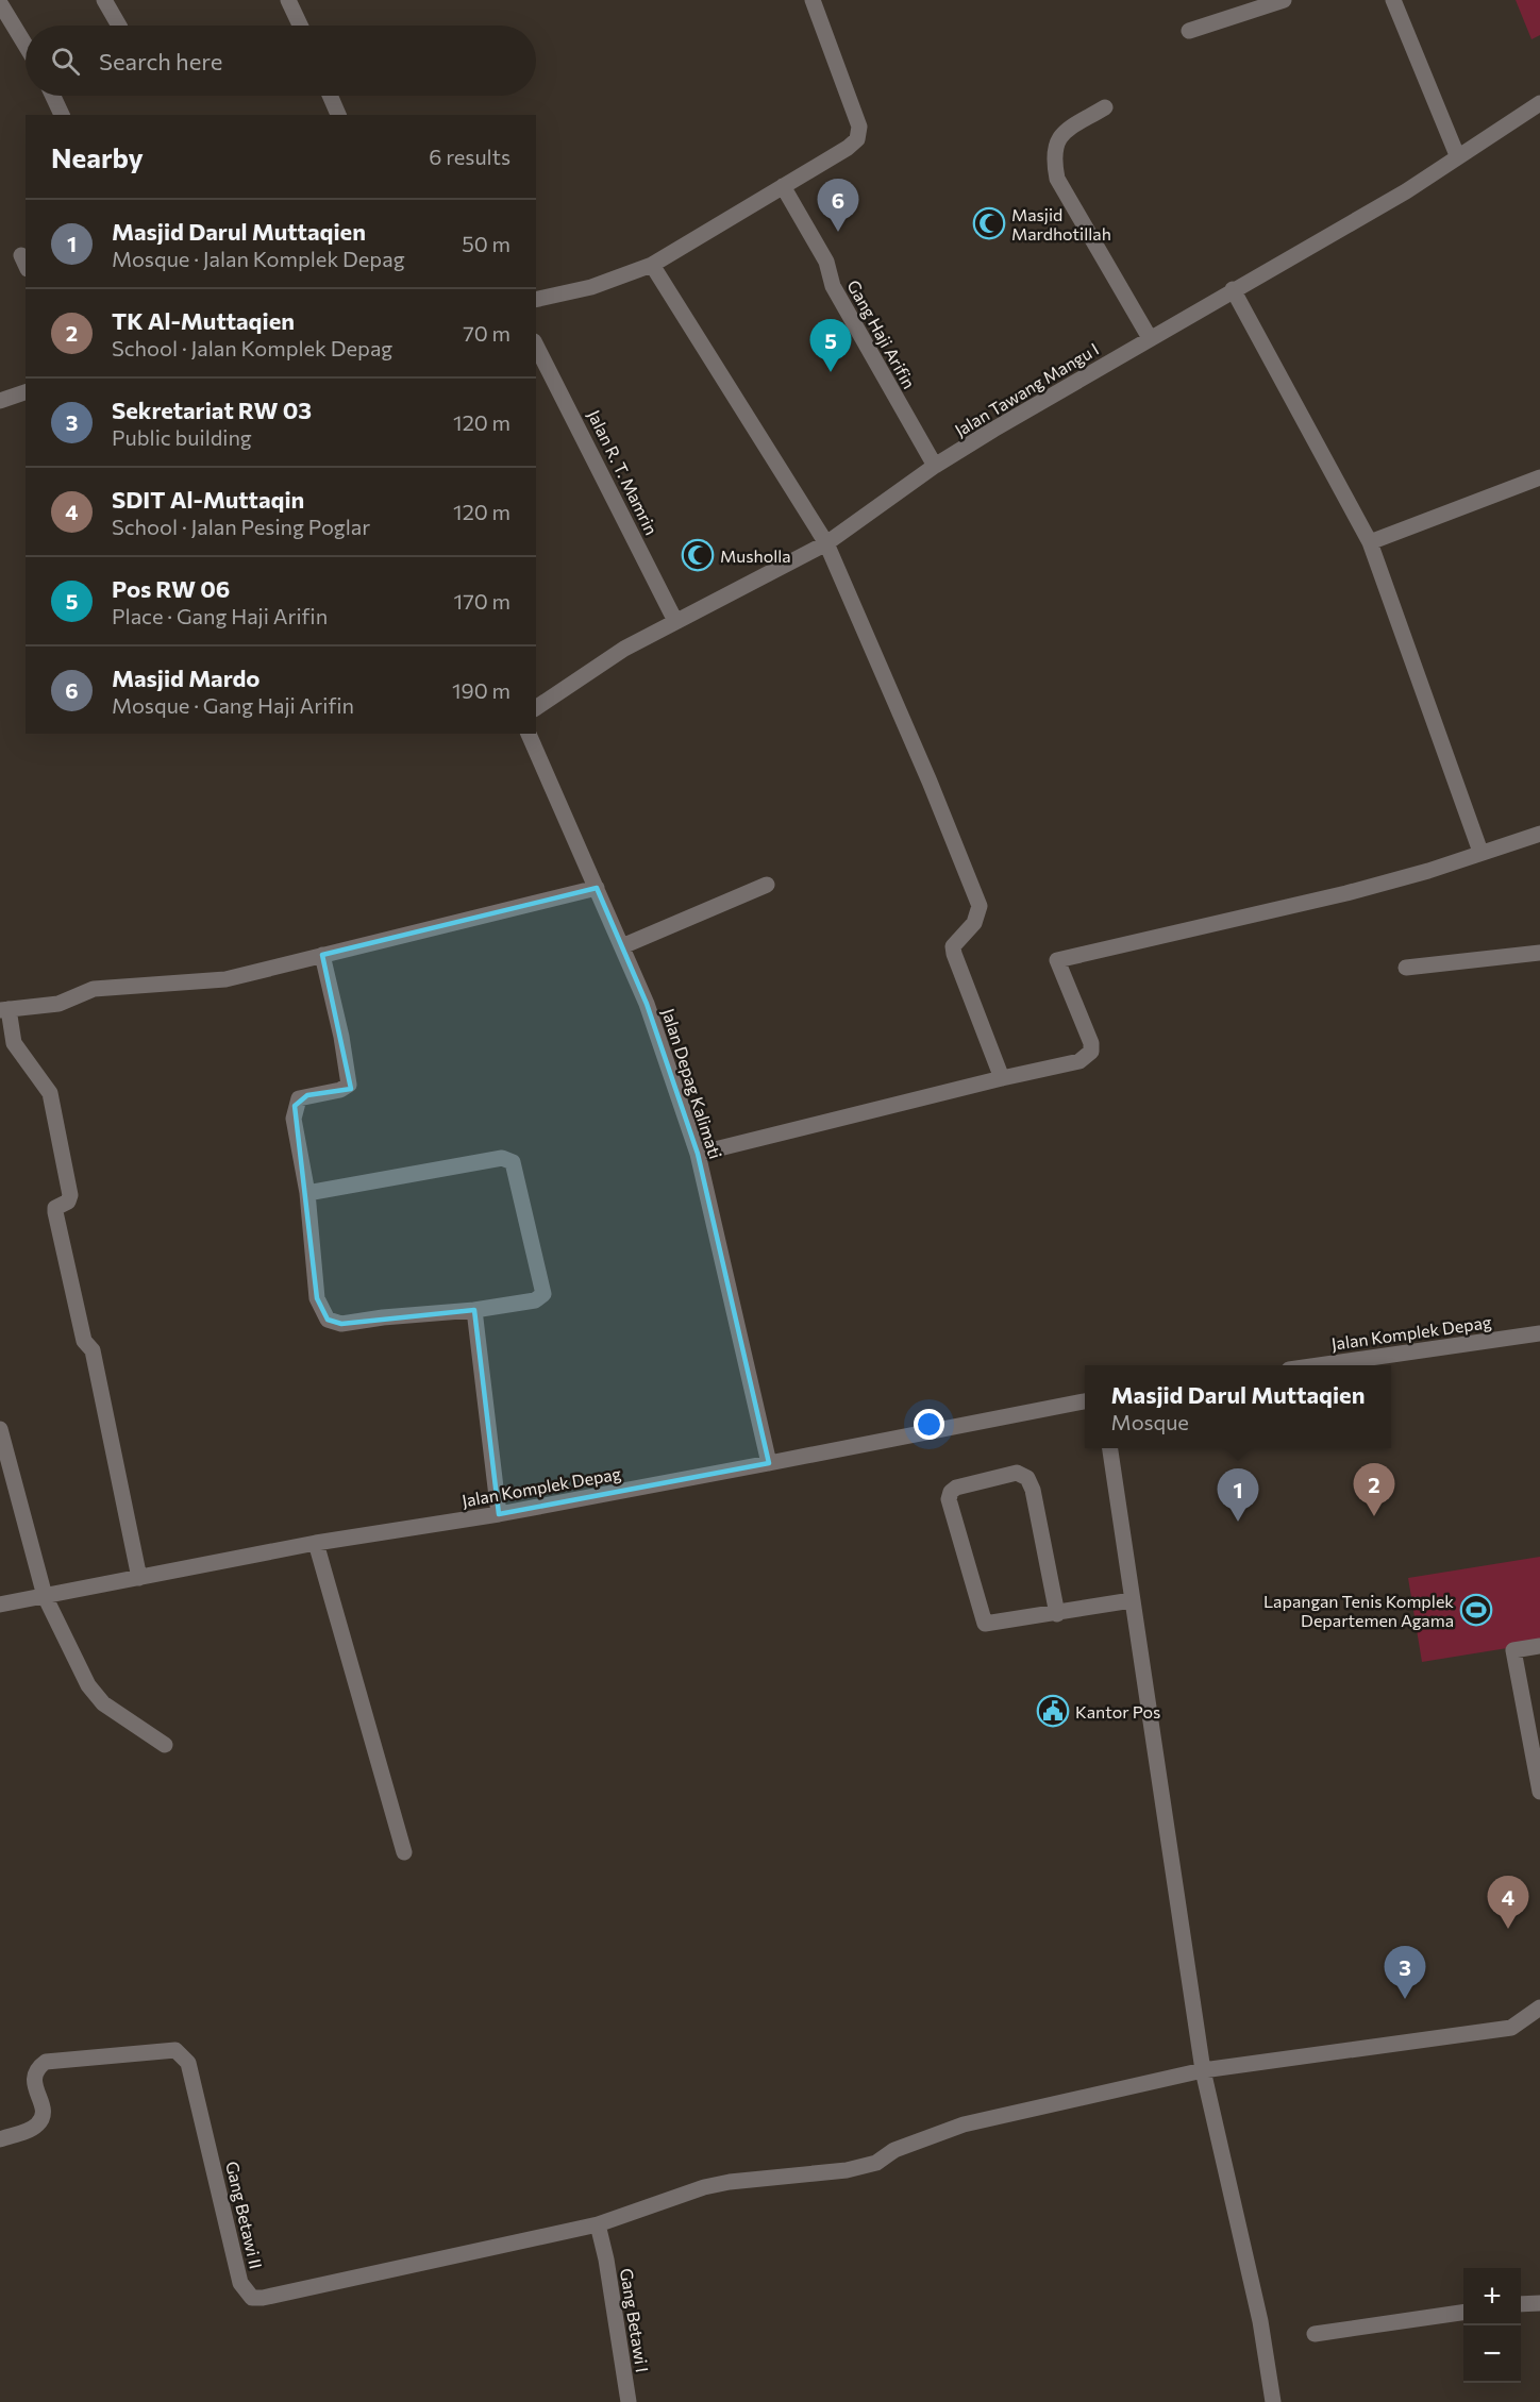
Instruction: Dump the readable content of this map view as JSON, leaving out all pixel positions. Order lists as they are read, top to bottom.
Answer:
{
  "streets": {
    "street": [
      "Gang Haji Arifin",
      "Jalan Tawang Mangu I",
      "Jalan R. T. Mamrin",
      "Jalan Depag Kalimati",
      "Jalan Komplek Depag",
      "Gang Betawi II",
      "Gang Betawi I"
    ]
  },
  "crossings": [
    ["Gang Haji Arifin", "Jalan Tawang Mangu I"],
    ["Jalan Tawang Mangu I", "Jalan R. T. Mamrin"],
    ["Jalan Depag Kalimati", "Jalan Komplek Depag"],
    ["Gang Betawi II", "Gang Betawi I"]
  ],
  "places": {
    "mosque": ["Masjid Mardhotillah", "Musholla"],
    "sports": ["Lapangan Tenis Komplek Departemen Agama"],
    "public building": ["Kantor Pos"]
  },
  "page": {
    "search": "Search here",
    "heading": ["Nearby", "6 results"],
    "pins": [
      "6",
      "5",
      "2",
      "1",
      "4",
      "3"
    ],
    "list": [
      {
        "mark": "1",
        "name": "Masjid Darul Muttaqien",
        "note": "Mosque · Jalan Komplek Depag",
        "value": "50 m"
      },
      {
        "mark": "2",
        "name": "TK Al-Muttaqien",
        "note": "School · Jalan Komplek Depag",
        "value": "70 m"
      },
      {
        "mark": "3",
        "name": "Sekretariat RW 03",
        "note": "Public building",
        "value": "120 m"
      },
      {
        "mark": "4",
        "name": "SDIT Al-Muttaqin",
        "note": "School · Jalan Pesing Poglar",
        "value": "120 m"
      },
      {
        "mark": "5",
        "name": "Pos RW 06",
        "note": "Place · Gang Haji Arifin",
        "value": "170 m"
      },
      {
        "mark": "6",
        "name": "Masjid Mardo",
        "note": "Mosque · Gang Haji Arifin",
        "value": "190 m"
      }
    ],
    "popup": ["Masjid Darul Muttaqien", "Mosque"],
    "map_buttons": ["+", "−"]
  }
}
